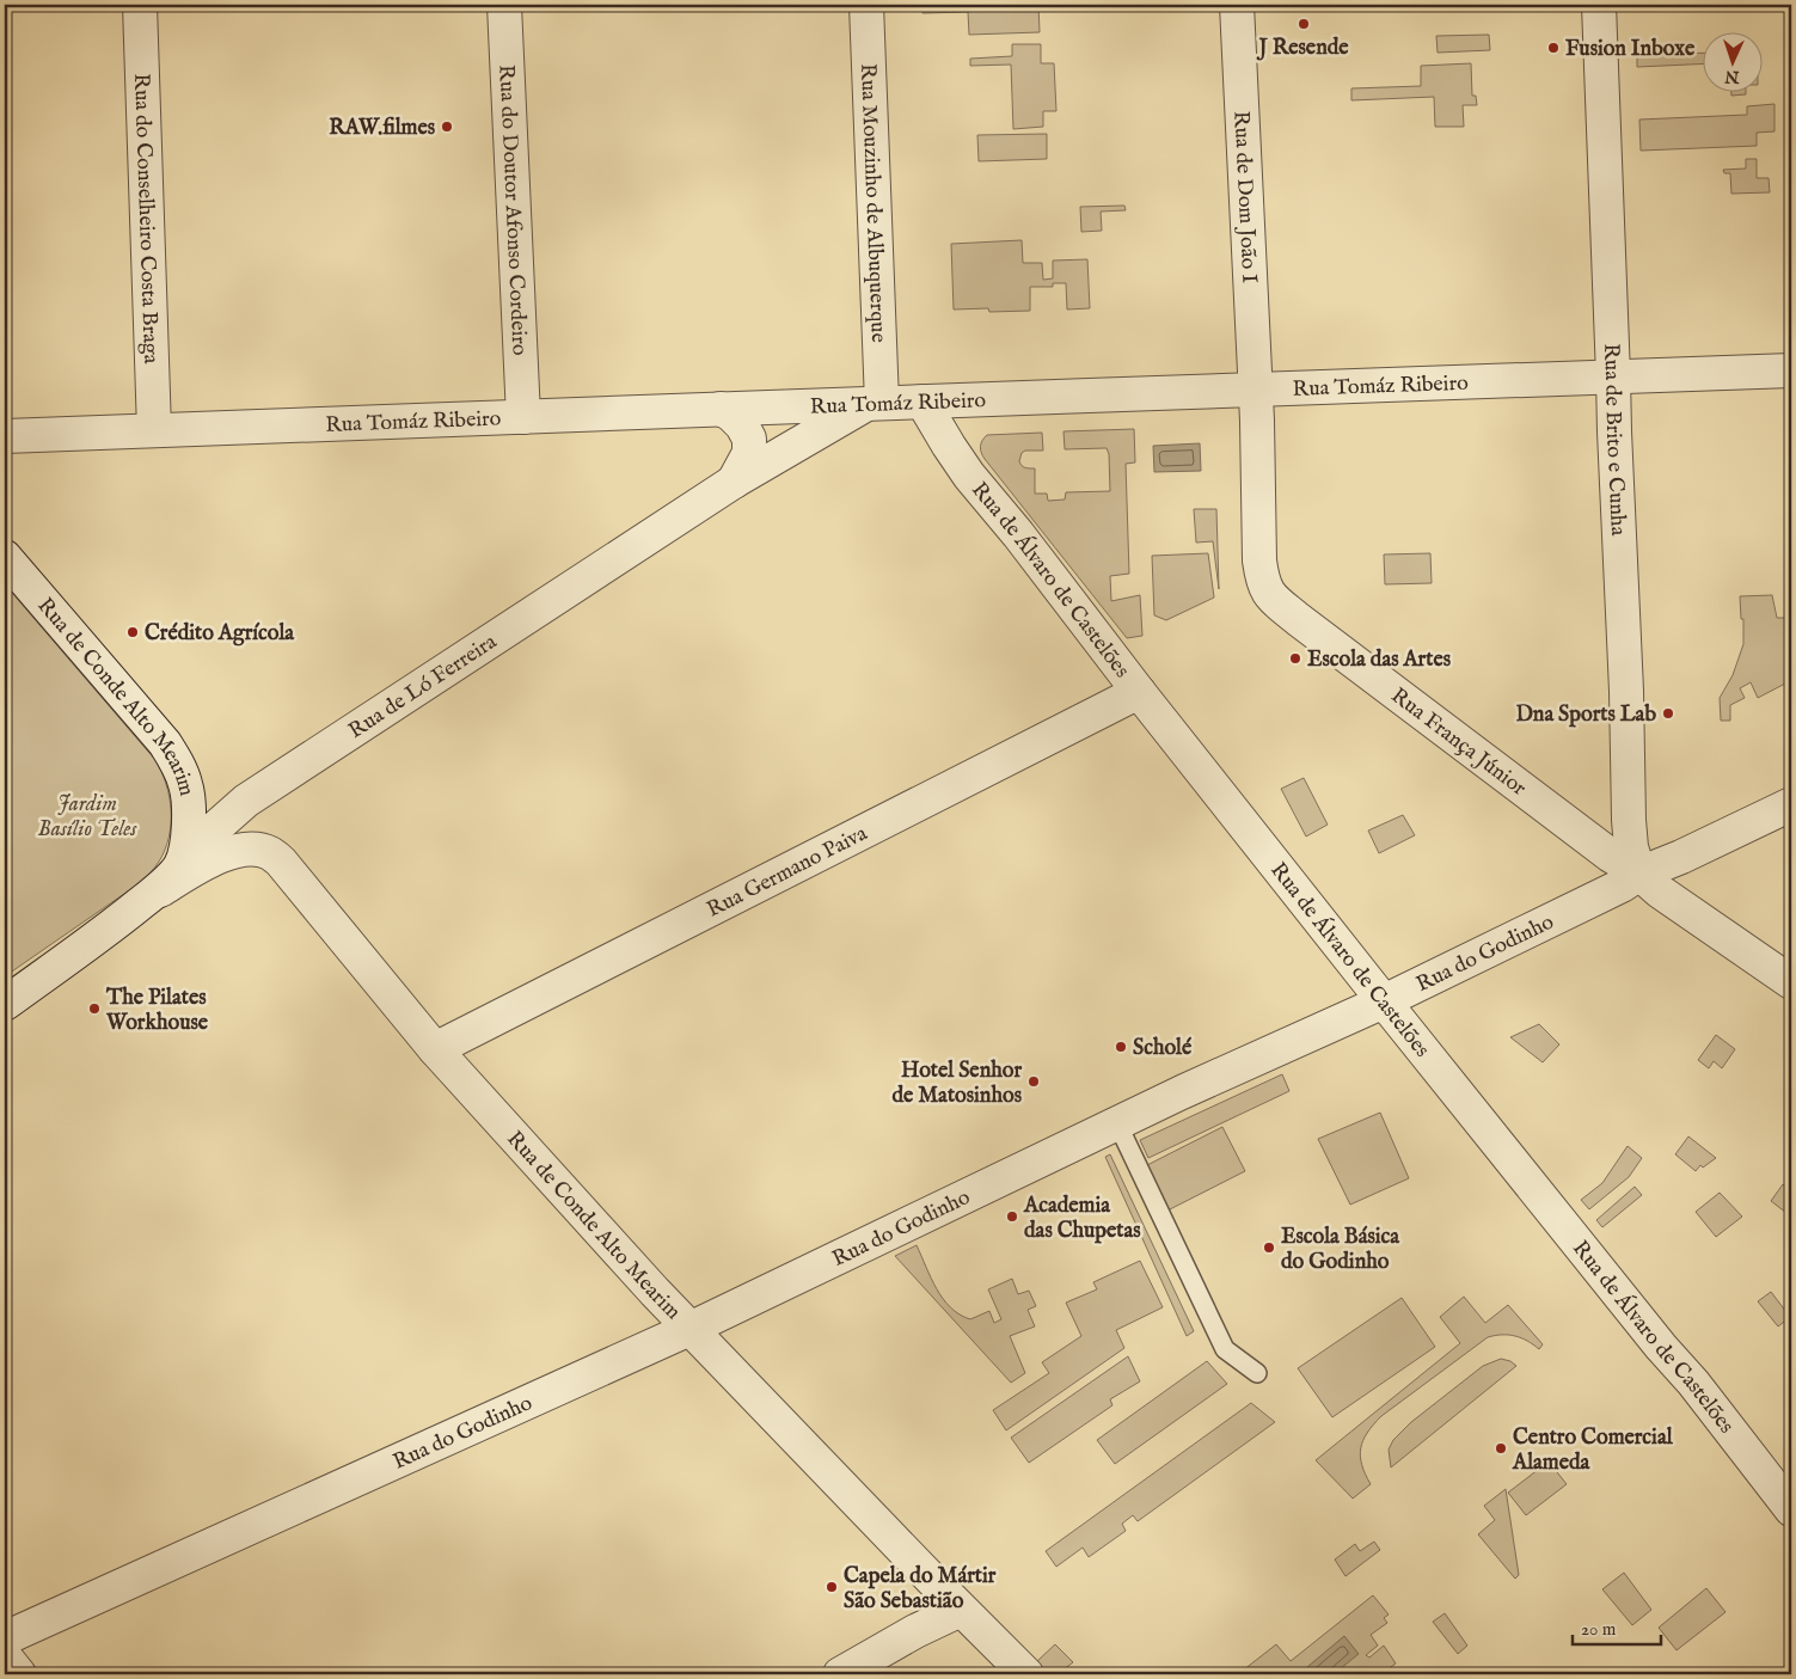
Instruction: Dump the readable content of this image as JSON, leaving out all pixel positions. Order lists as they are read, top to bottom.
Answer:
{
  "streets": {
    "street": [
      "Rua de Dom João I",
      "Rua Mouzinho de Albuquerque",
      "Rua do Doutor Afonso Cordeiro",
      "Rua do Conselheiro Costa Braga",
      "Rua Tomáz Ribeiro",
      "Rua de Brito e Cunha",
      "Rua de Álvaro de Castelões",
      "Rua de Ló Ferreira",
      "Rua de Conde Alto Mearim",
      "Rua França Júnior",
      "Rua Germano Paiva",
      "Rua do Godinho"
    ]
  },
  "crossings": [
    ["Rua de Dom João I", "Rua Tomáz Ribeiro"],
    ["Rua de Dom João I", "Rua França Júnior"],
    ["Rua Mouzinho de Albuquerque", "Rua Tomáz Ribeiro"],
    ["Rua Mouzinho de Albuquerque", "Rua de Ló Ferreira"],
    ["Rua do Doutor Afonso Cordeiro", "Rua Tomáz Ribeiro"],
    ["Rua do Conselheiro Costa Braga", "Rua Tomáz Ribeiro"],
    ["Rua Tomáz Ribeiro", "Rua de Brito e Cunha"],
    ["Rua Tomáz Ribeiro", "Rua de Álvaro de Castelões"],
    ["Rua Tomáz Ribeiro", "Rua de Ló Ferreira"],
    ["Rua Tomáz Ribeiro", "Rua França Júnior"],
    ["Rua de Brito e Cunha", "Rua França Júnior"],
    ["Rua de Brito e Cunha", "Rua do Godinho"],
    ["Rua de Álvaro de Castelões", "Rua Germano Paiva"],
    ["Rua de Álvaro de Castelões", "Rua do Godinho"],
    ["Rua de Ló Ferreira", "Rua de Conde Alto Mearim"],
    ["Rua de Conde Alto Mearim", "Rua Germano Paiva"],
    ["Rua de Conde Alto Mearim", "Rua do Godinho"],
    ["Rua França Júnior", "Rua do Godinho"]
  ],
  "parks": ["Jardim Basílio Teles"],
  "places": [
    "J Resende",
    "Fusion Inboxe",
    "RAW.filmes",
    "Crédito Agrícola",
    "Escola das Artes",
    "Dna Sports Lab",
    "The Pilates Workhouse",
    "Scholé",
    "Hotel Senhor de Matosinhos",
    "Academia das Chupetas",
    "Escola Básica do Godinho",
    "Centro Comercial Alameda",
    "Capela do Mártir São Sebastião"
  ],
  "scale_bar": "20 m",
  "north": "bottom"
}
